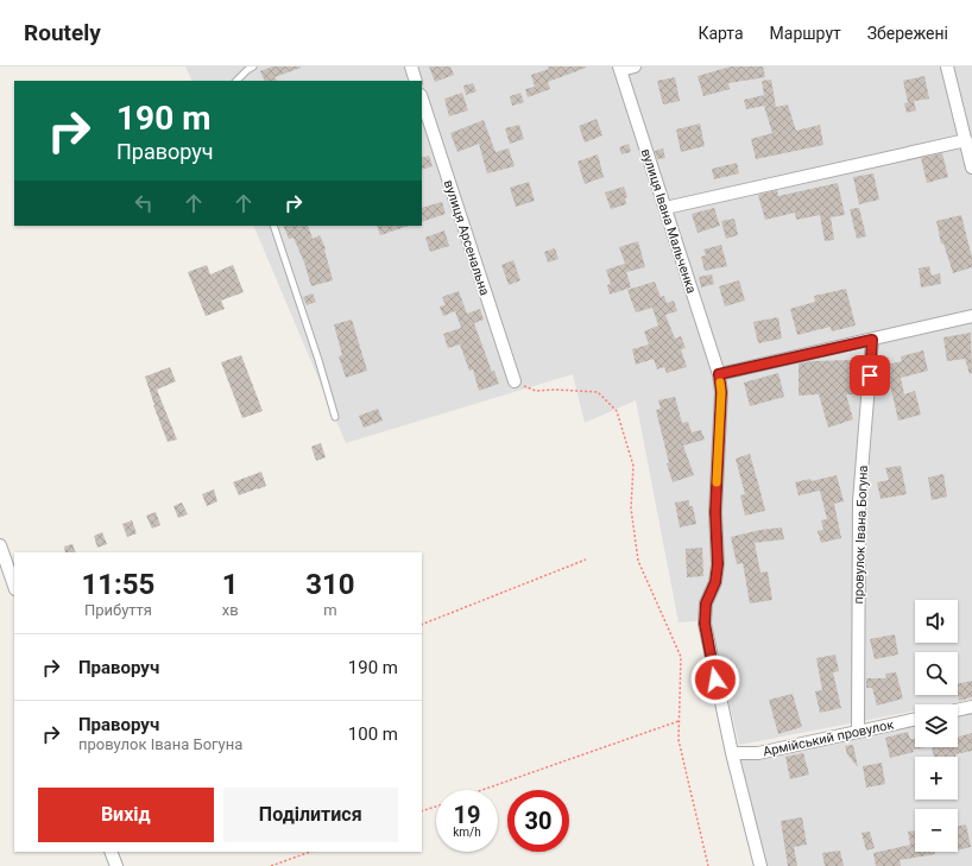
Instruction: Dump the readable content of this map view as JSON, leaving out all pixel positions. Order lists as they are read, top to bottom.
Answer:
{
  "streets": {
    "street": [
      "вулиця Івана Мальченка",
      "вулиця Арсенальна",
      "провулок Івана Богуна",
      "Армійський провулок"
    ]
  },
  "crossings": [
    ["вулиця Івана Мальченка", "Армійський провулок"],
    ["провулок Івана Богуна", "Армійський провулок"]
  ],
  "page": {
    "header": "Routely",
    "nav": ["Карта", "Маршрут", "Збережені"],
    "turn": ["190 m", "Праворуч"],
    "eta": [
      "11:55",
      "Прибуття",
      "1",
      "хв",
      "310",
      "m"
    ],
    "map_buttons": ["+", "−"],
    "list": [
      {
        "name": "Праворуч",
        "value": "190 m"
      },
      {
        "name": "Праворуч",
        "note": "провулок Івана Богуна",
        "value": "100 m"
      }
    ],
    "buttons": ["Вихід", "Поділитися"],
    "speed": "19 km/h",
    "limit": "30"
  }
}
